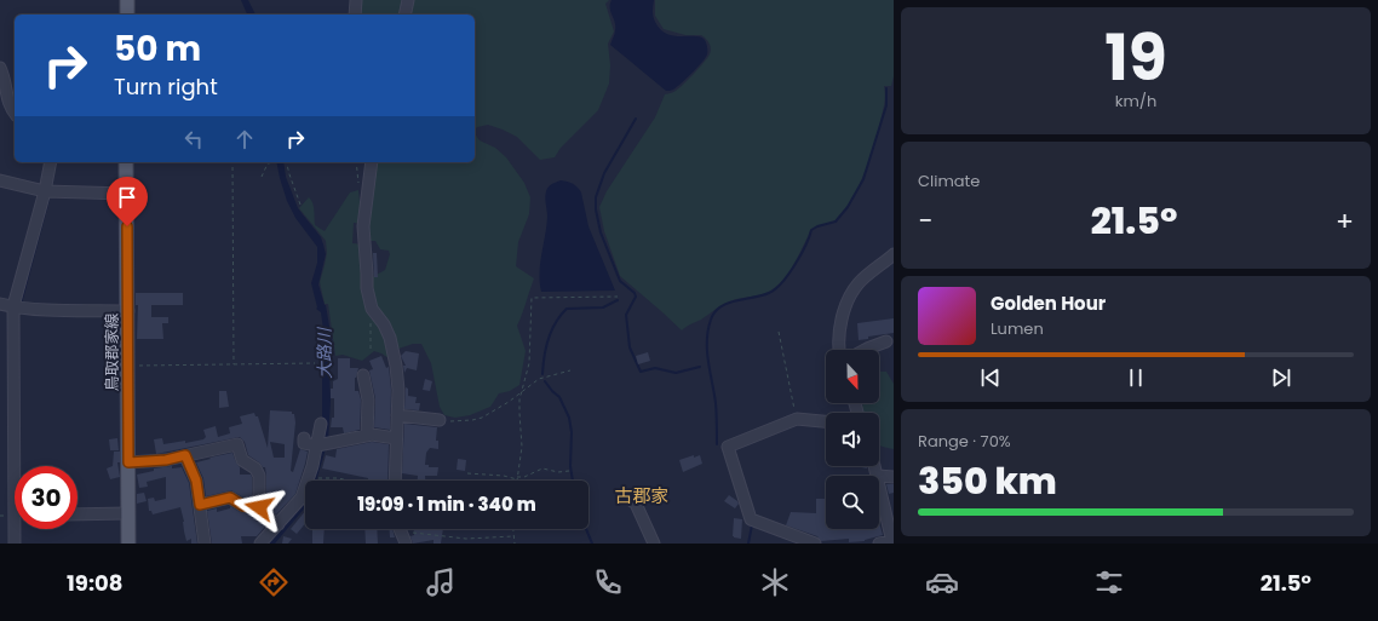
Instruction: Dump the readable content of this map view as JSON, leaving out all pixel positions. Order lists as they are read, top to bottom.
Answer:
{
  "streets": {
    "main road": ["鳥取郡家線"]
  },
  "districts": ["古郡家"],
  "water": ["大路川"],
  "north": "bottom",
  "page": {
    "tile": [
      ["19", "km/h"],
      "Climate",
      ["Range · 70%", "350 km"]
    ],
    "turn": ["50 m", "Turn right"],
    "heat": ["−", "21.5°", "+"],
    "song": ["Golden Hour", "Lumen"],
    "limit": "30",
    "trip": "19:09 · 1 min · 340 m",
    "tabs": ["19:08", "21.5°"]
  }
}
